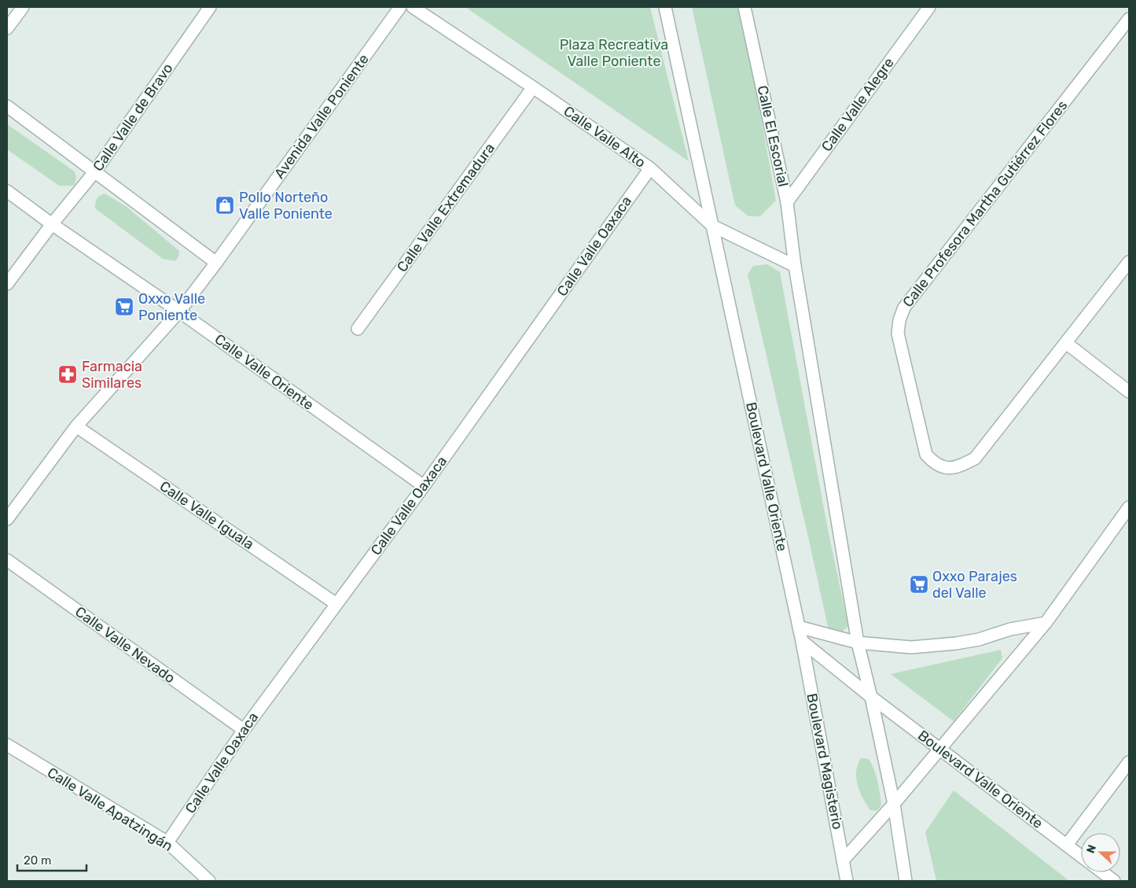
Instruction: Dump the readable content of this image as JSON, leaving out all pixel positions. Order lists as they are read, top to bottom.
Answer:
{
  "streets": {
    "street": [
      "Calle Valle Alegre",
      "Avenida Valle Poniente",
      "Calle Valle de Bravo",
      "Calle El Escorial",
      "Calle Valle Alto",
      "Calle Profesora Martha Gutiérrez Flores",
      "Calle Valle Extremadura",
      "Calle Valle Oaxaca",
      "Calle Valle Oriente",
      "Boulevard Valle Oriente",
      "Calle Valle Iguala",
      "Calle Valle Nevado",
      "Boulevard Magisterio",
      "Calle Valle Apatzingán"
    ]
  },
  "crossings": [
    ["Calle Valle Alegre", "Calle El Escorial"],
    ["Avenida Valle Poniente", "Calle Valle Oriente"],
    ["Avenida Valle Poniente", "Calle Valle Iguala"],
    ["Calle Valle de Bravo", "Calle Valle Oriente"],
    ["Calle El Escorial", "Calle Valle Alto"],
    ["Calle Valle Alto", "Calle Valle Extremadura"],
    ["Calle Valle Alto", "Calle Valle Oaxaca"],
    ["Calle Valle Alto", "Boulevard Valle Oriente"],
    ["Calle Valle Oaxaca", "Calle Valle Oriente"],
    ["Calle Valle Oaxaca", "Calle Valle Iguala"],
    ["Calle Valle Oaxaca", "Calle Valle Nevado"],
    ["Calle Valle Oaxaca", "Calle Valle Apatzingán"],
    ["Boulevard Valle Oriente", "Boulevard Magisterio"]
  ],
  "parks": ["Plaza Recreativa Valle Poniente"],
  "places": {
    "shop": ["Pollo Norteño Valle Poniente"],
    "supermarket": ["Oxxo Valle Poniente", "Oxxo Parajes del Valle"],
    "pharmacy": ["Farmacia Similares"]
  },
  "scale_bar": "20 m",
  "north": "left"
}
